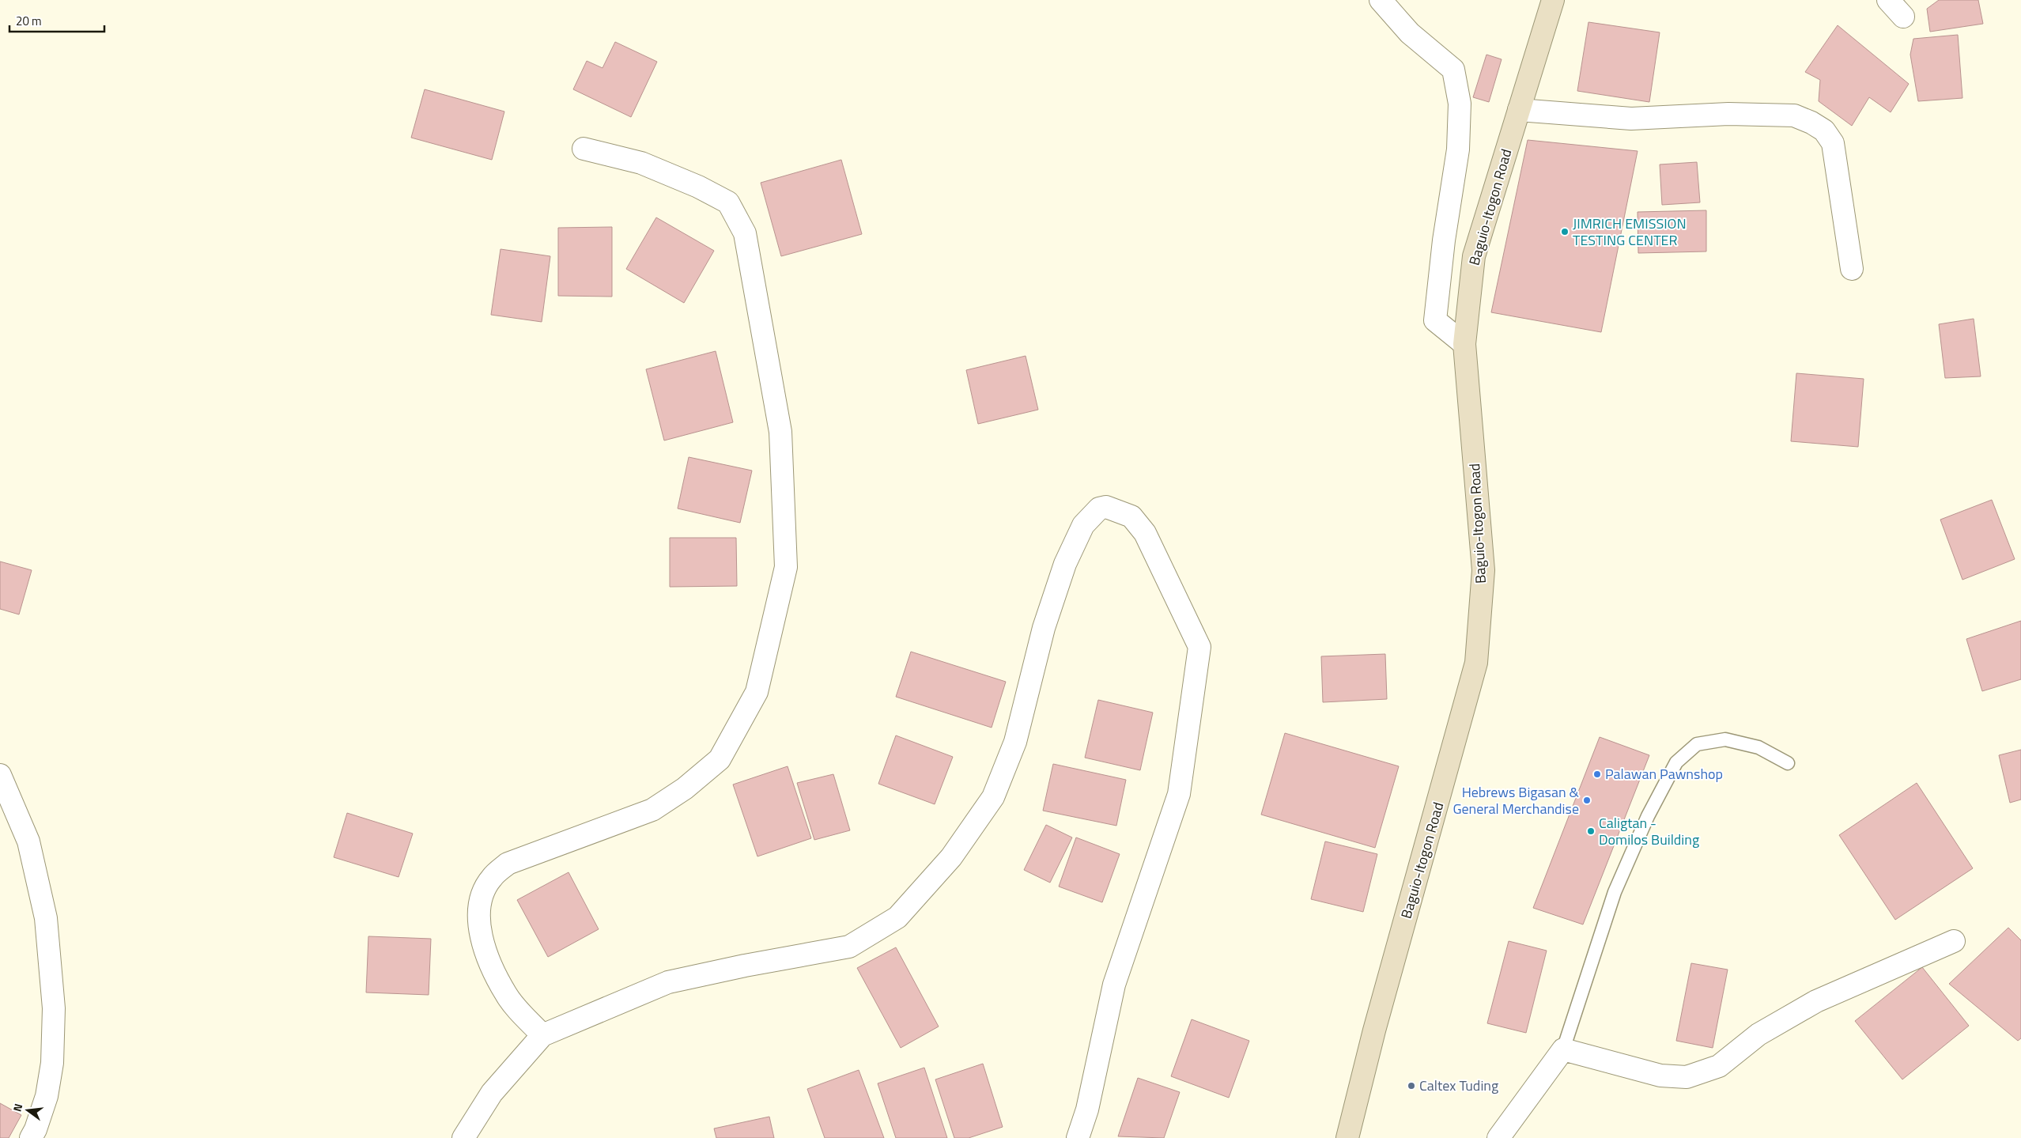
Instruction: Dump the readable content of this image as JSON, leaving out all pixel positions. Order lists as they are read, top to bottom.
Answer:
{
  "streets": {
    "main road": ["Baguio-Itogon Road"]
  },
  "places": [
    "JIMRICH EMISSION TESTING CENTER",
    "Palawan Pawnshop",
    "Hebrews Bigasan & General Merchandise",
    "Caligtan - Domilos Building",
    "Caltex Tuding"
  ],
  "scale_bar": "20 m",
  "north": "left"
}
